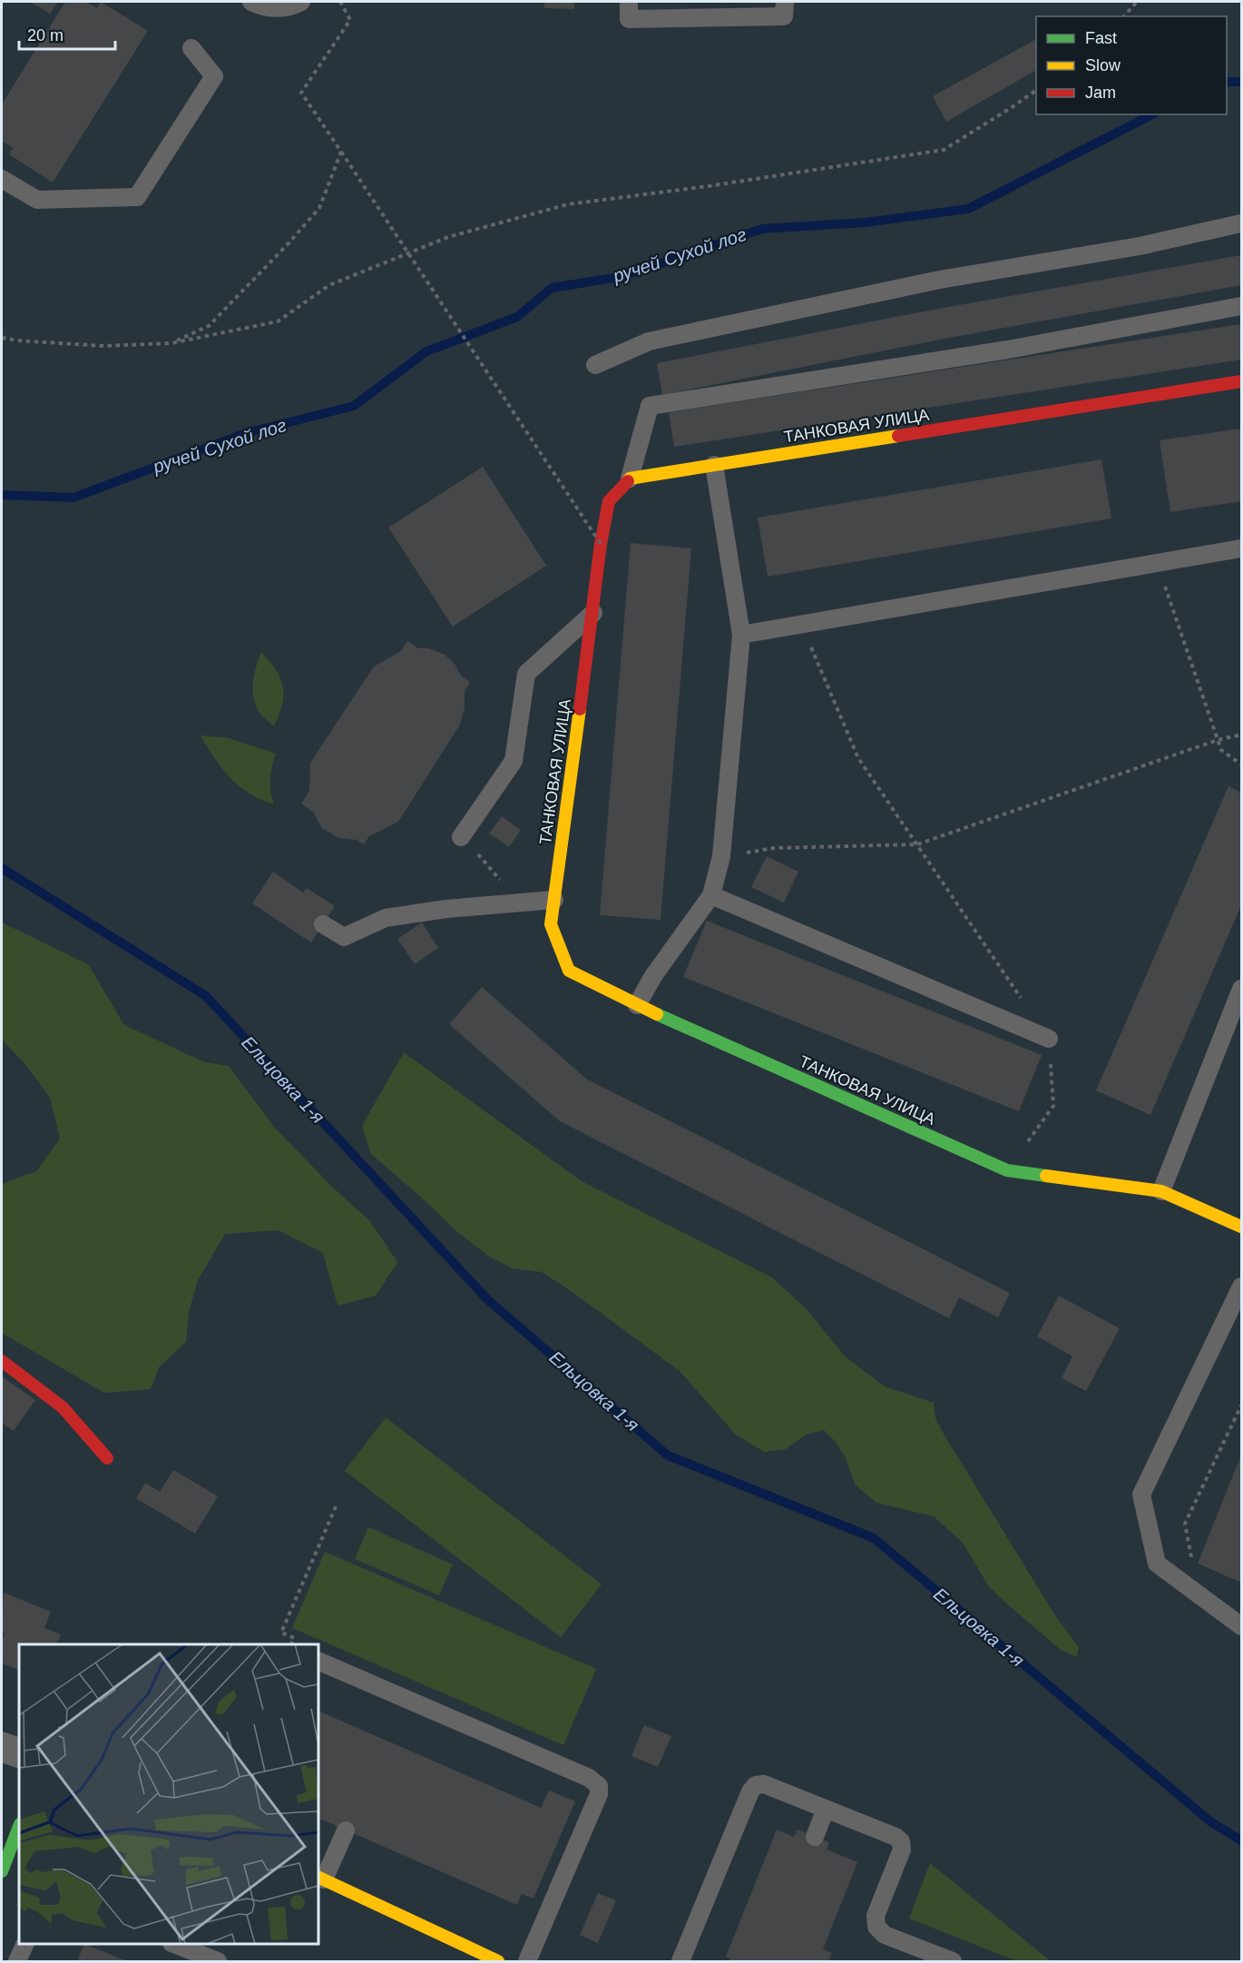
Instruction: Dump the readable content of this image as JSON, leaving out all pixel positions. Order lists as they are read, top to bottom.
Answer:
{
  "streets": {
    "street": ["ТАНКОВАЯ УЛИЦА"]
  },
  "water": ["ручей Сухой лог", "Ельцовка 1-я"],
  "legend": ["Fast", "Slow", "Jam"],
  "scale_bar": "20 m"
}
